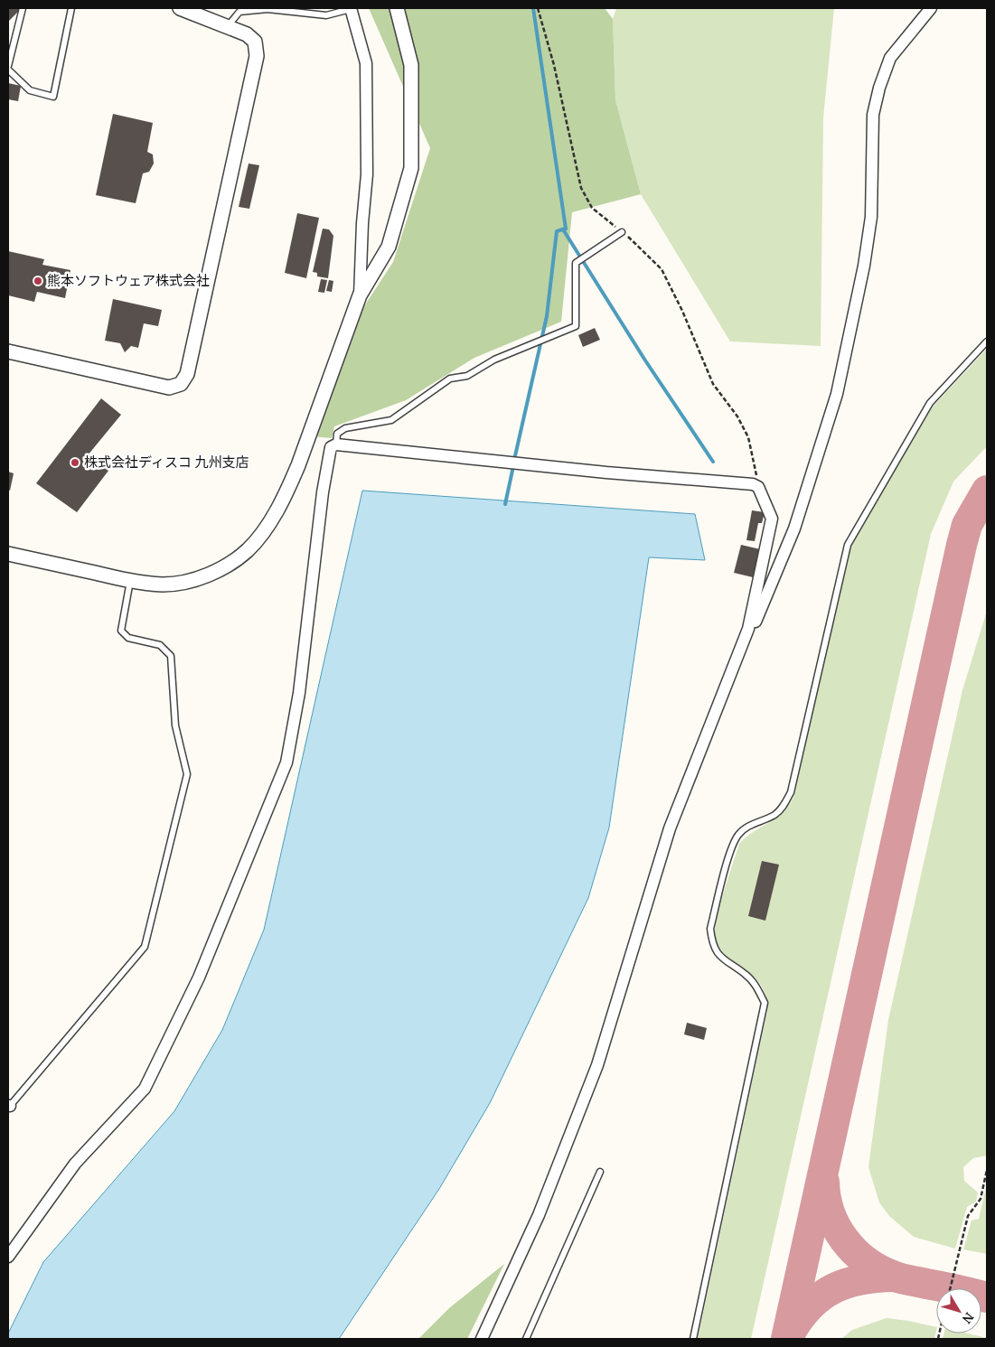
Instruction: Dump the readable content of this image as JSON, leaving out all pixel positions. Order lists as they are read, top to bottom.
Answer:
{
  "places": ["熊本ソフトウェア株式会社", "株式会社ディスコ 九州支店"],
  "north": "bottom right"
}
